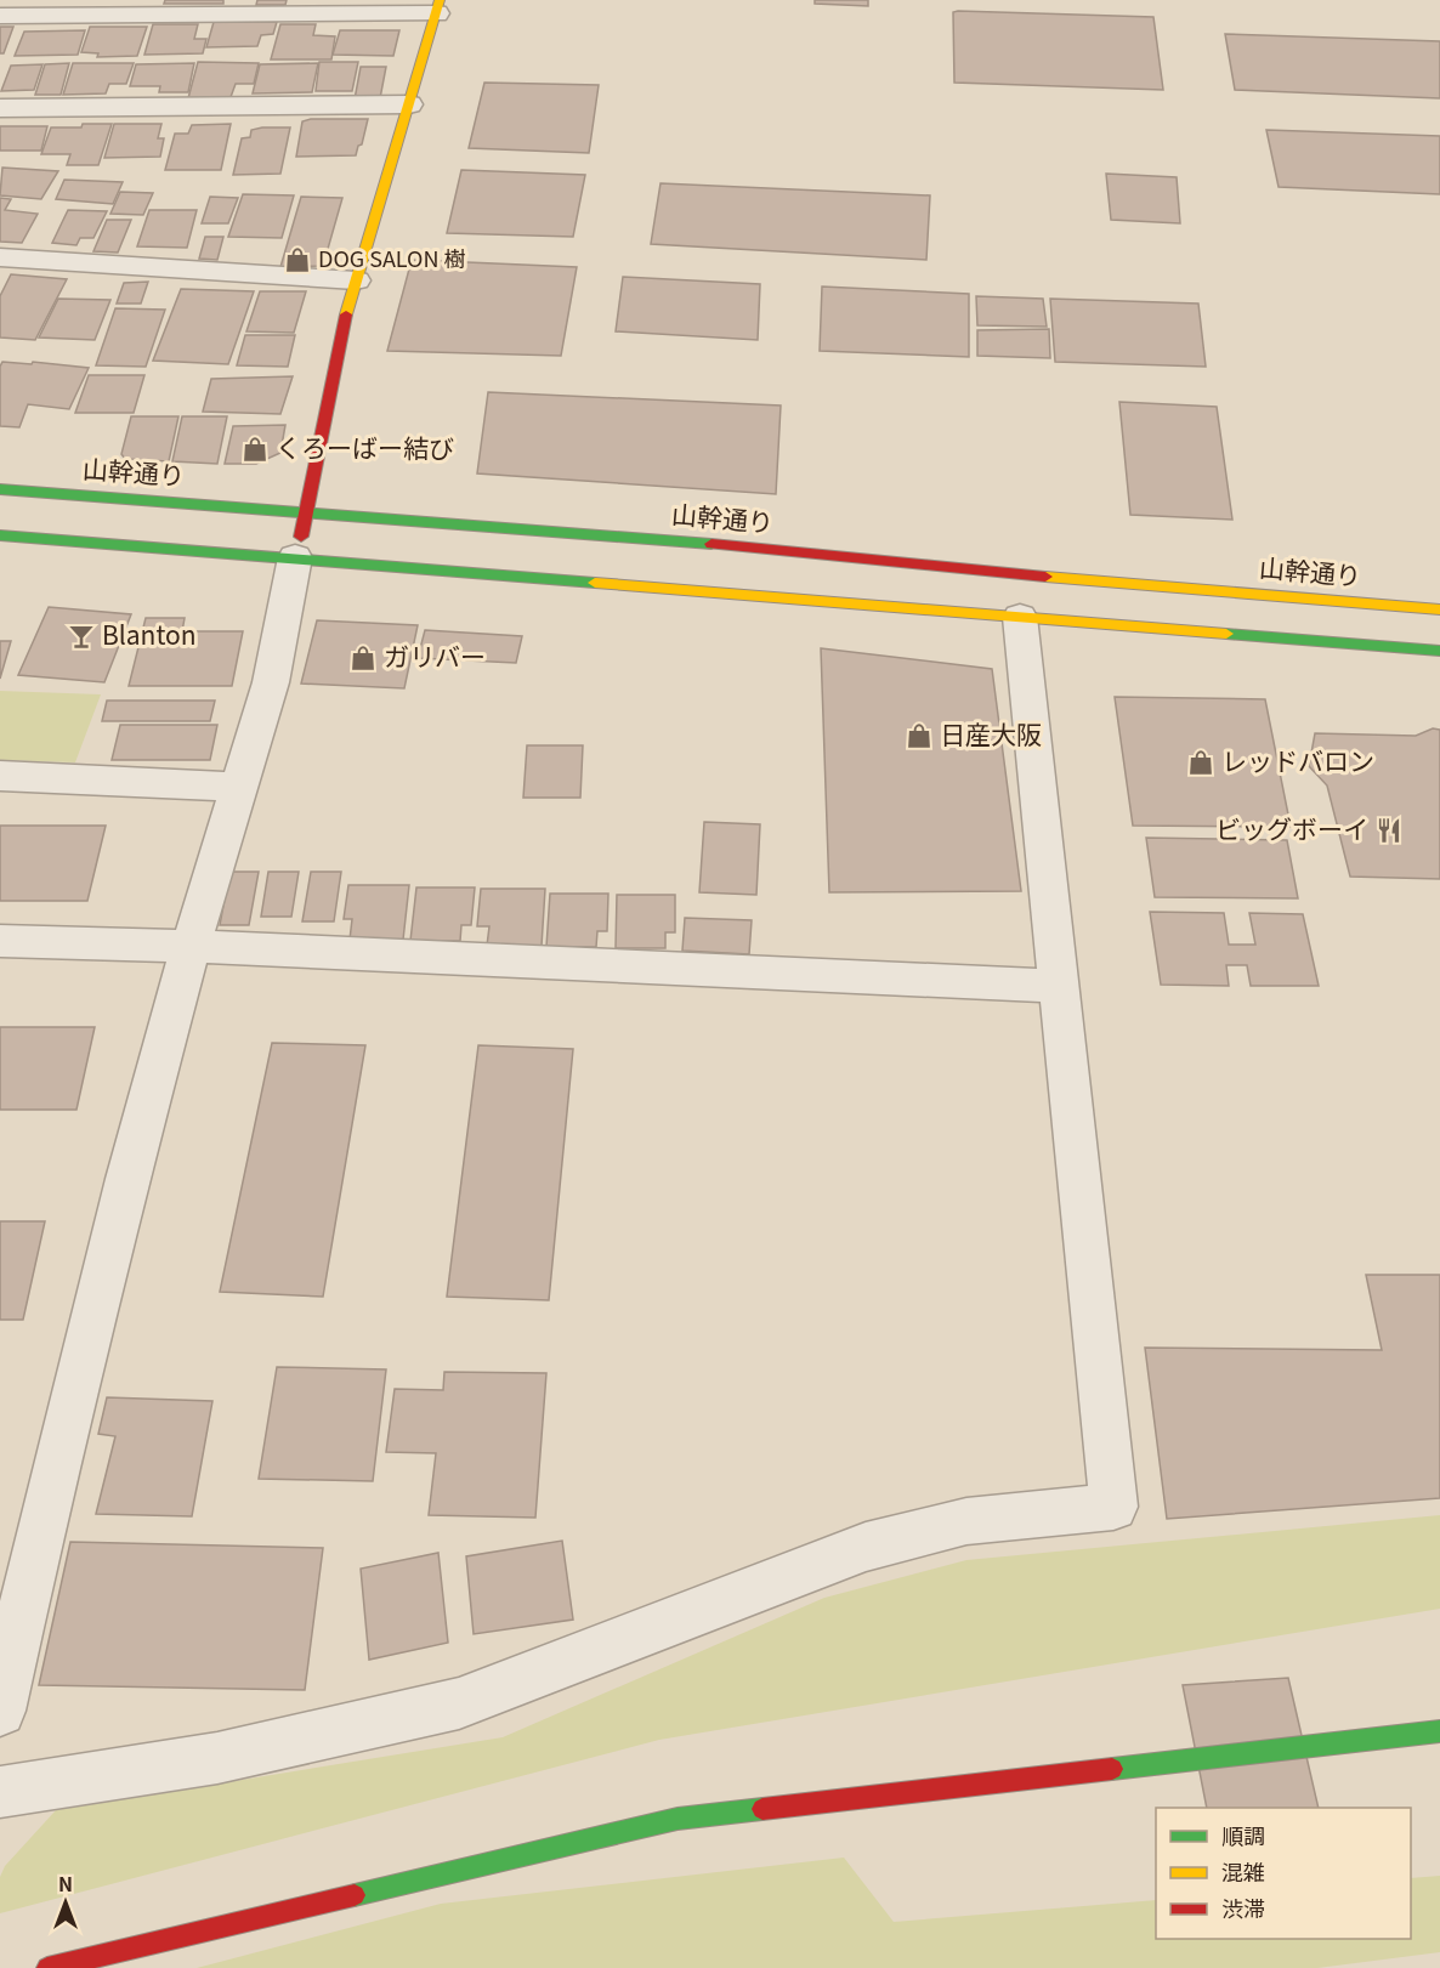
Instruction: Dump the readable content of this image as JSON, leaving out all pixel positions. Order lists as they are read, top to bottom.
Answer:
{
  "streets": {
    "main road": ["山幹通り"]
  },
  "places": {
    "shop": [
      "DOG SALON 樹",
      "くろーばー結び",
      "ガリバー",
      "日産大阪",
      "レッドバロン"
    ],
    "bar": ["Blanton"],
    "restaurant": ["ビッグボーイ"]
  },
  "legend": ["順調", "混雑", "渋滞"],
  "north": "top"
}
